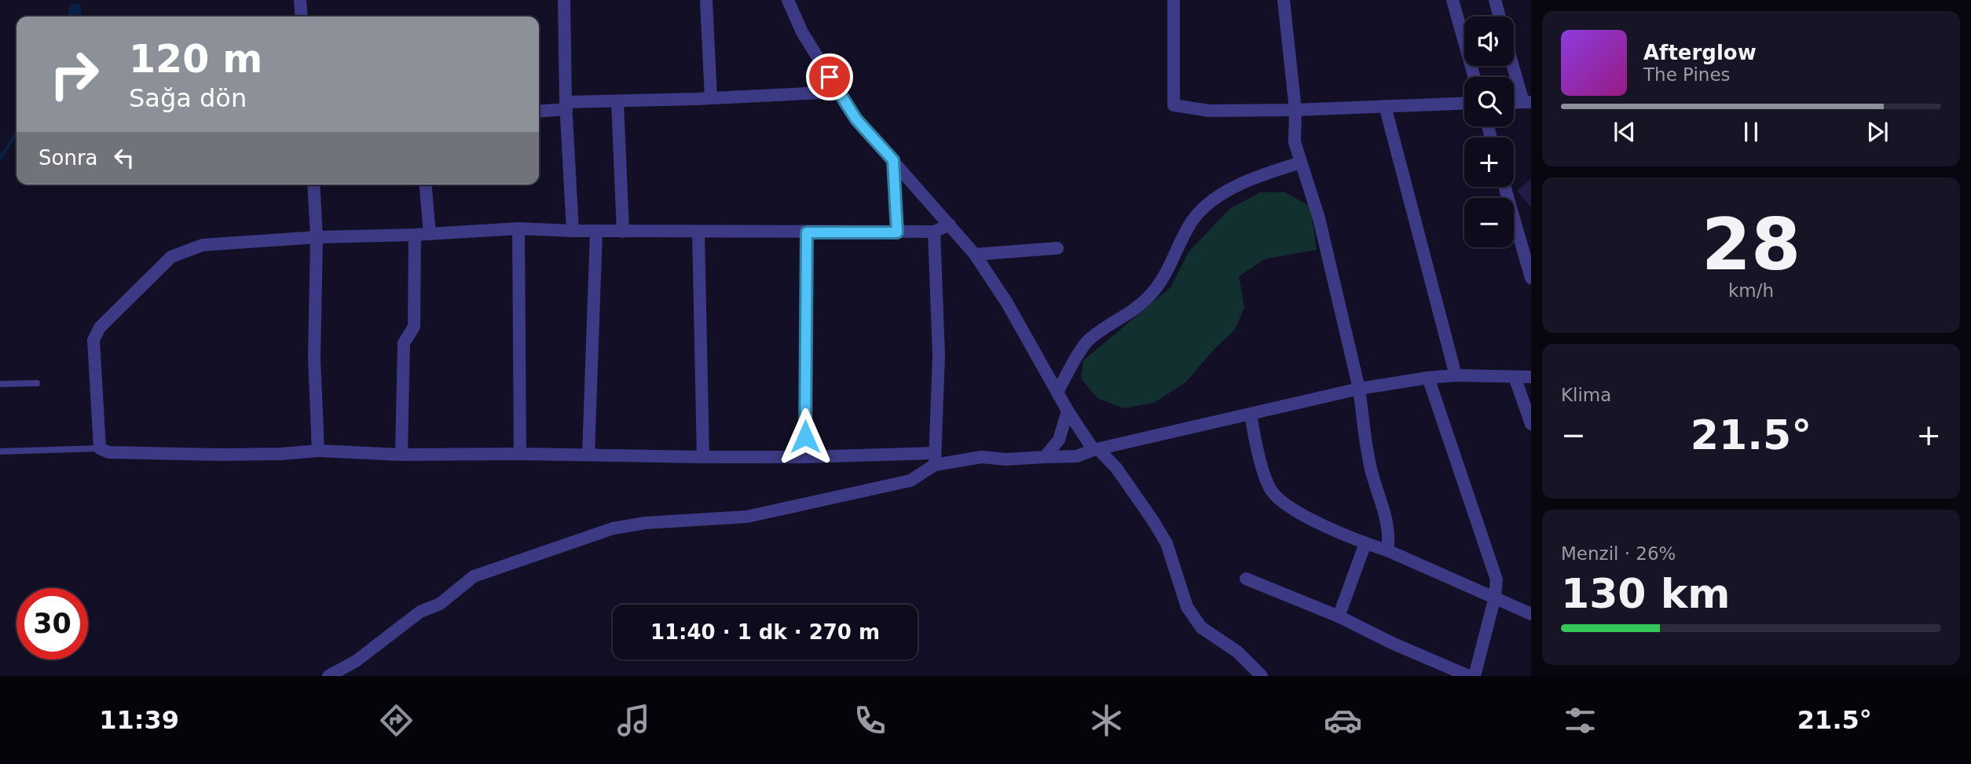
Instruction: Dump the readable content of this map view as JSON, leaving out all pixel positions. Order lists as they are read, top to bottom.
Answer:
{
  "page": {
    "map_buttons": ["+", "−"],
    "turn": ["120 m", "Sağa dön"],
    "song": ["Afterglow", "The Pines"],
    "then": "Sonra",
    "tile": [
      ["28", "km/h"],
      "Klima",
      ["Menzil · 26%", "130 km"]
    ],
    "heat": ["−", "21.5°", "+"],
    "limit": "30",
    "trip": "11:40 · 1 dk · 270 m",
    "tabs": ["11:39", "21.5°"]
  }
}
